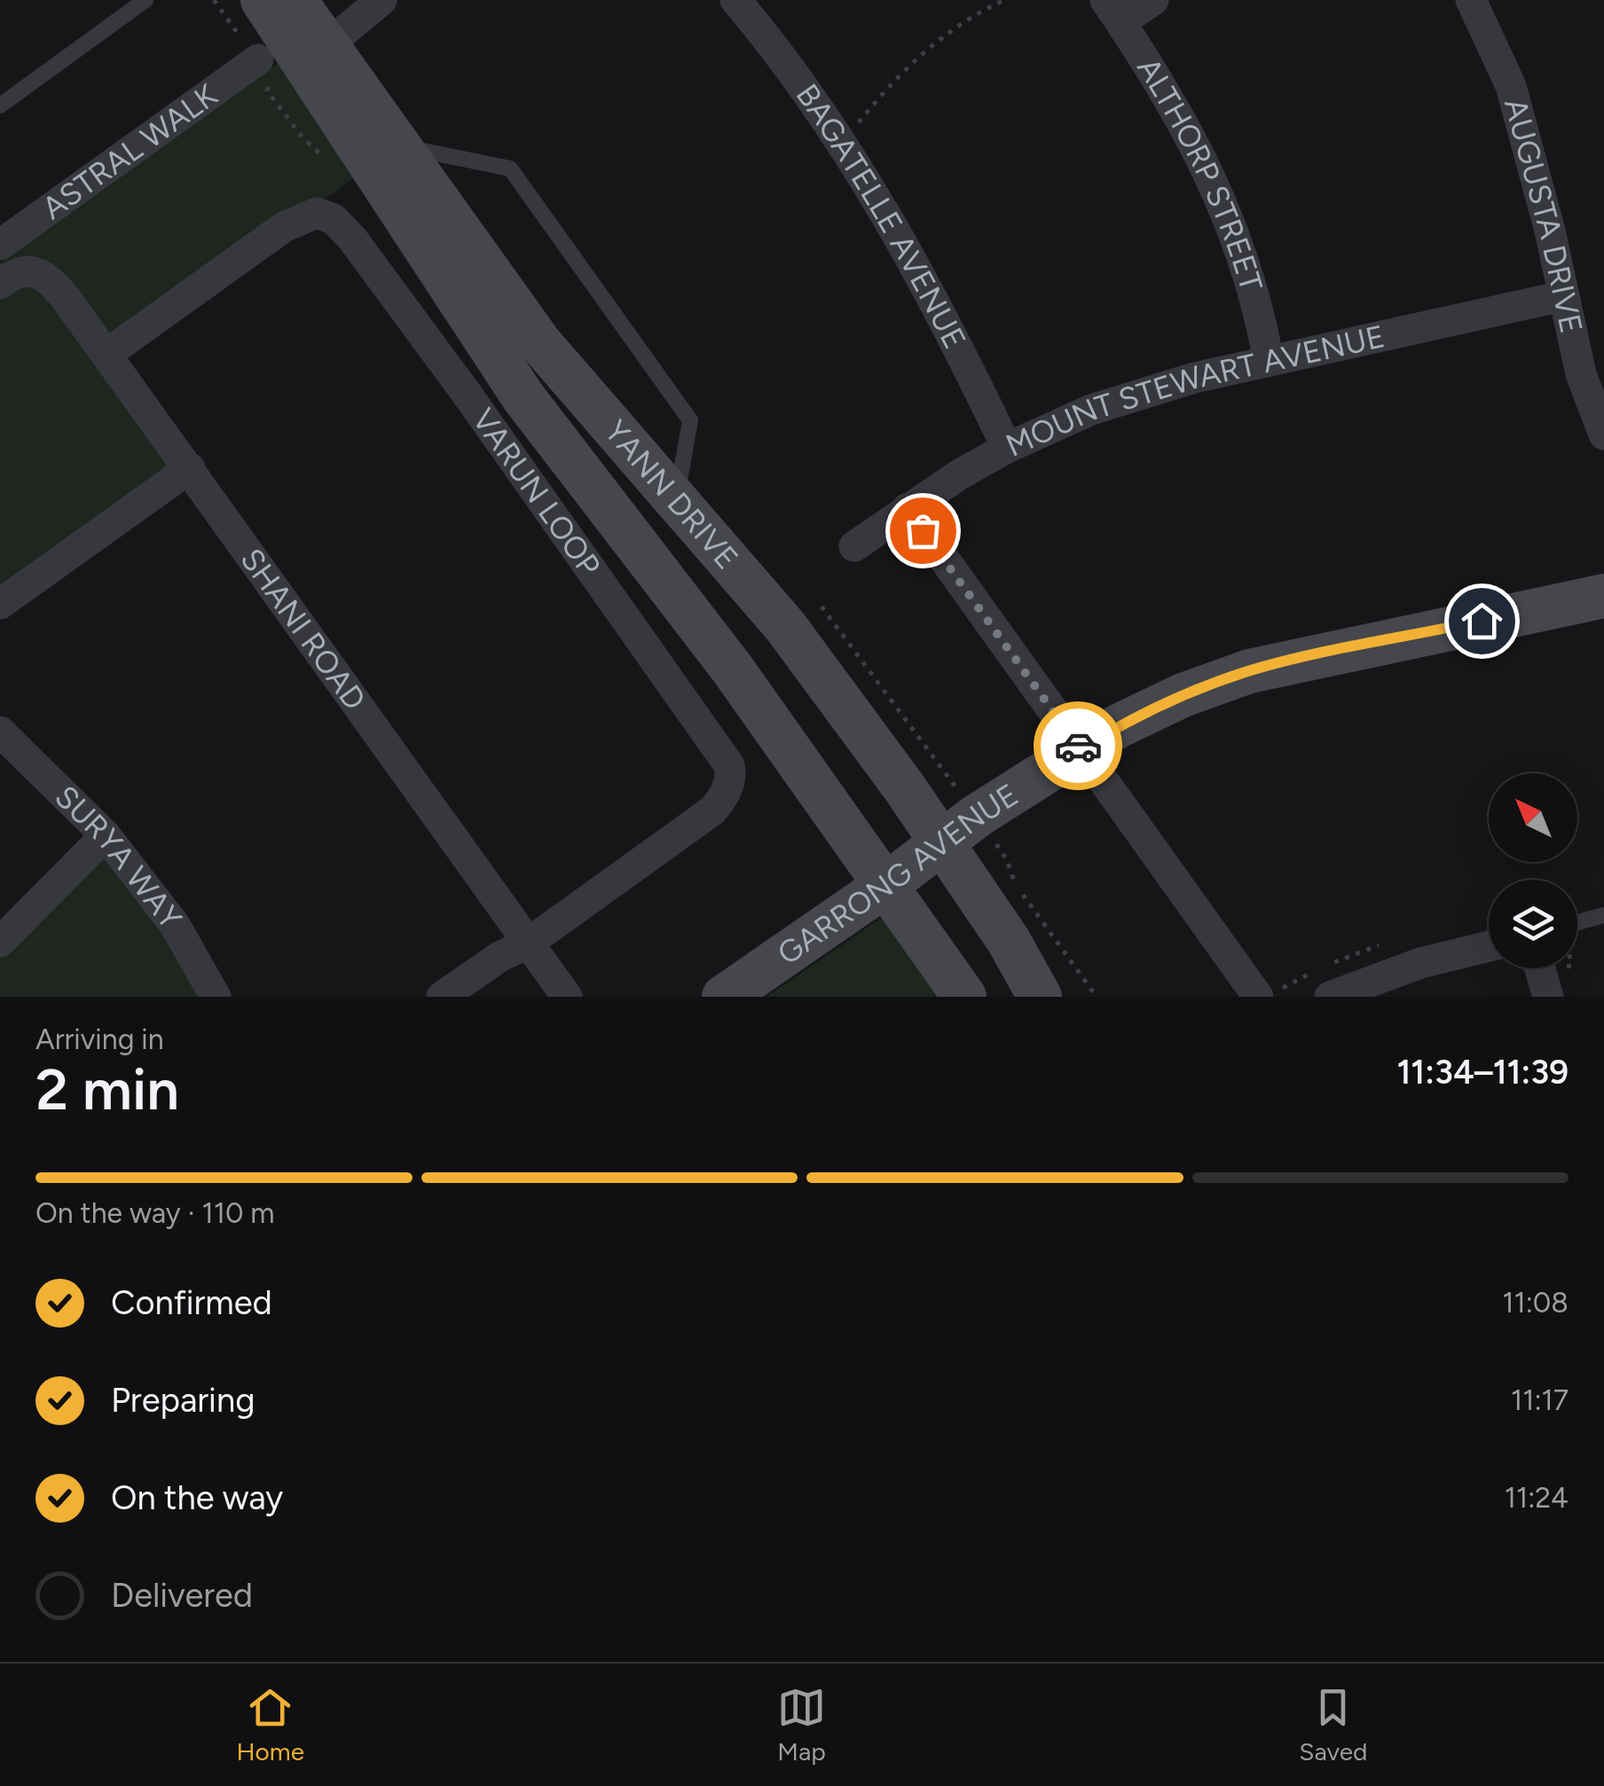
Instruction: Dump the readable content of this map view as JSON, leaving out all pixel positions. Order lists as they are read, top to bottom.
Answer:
{
  "streets": {
    "street": [
      "ASTRAL WALK",
      "ALTHORP STREET",
      "AUGUSTA DRIVE",
      "BAGATELLE AVENUE",
      "MOUNT STEWART AVENUE",
      "VARUN LOOP",
      "YANN DRIVE",
      "SHANI ROAD",
      "SURYA WAY",
      "GARRONG AVENUE"
    ]
  },
  "crossings": [
    ["ALTHORP STREET", "MOUNT STEWART AVENUE"],
    ["AUGUSTA DRIVE", "MOUNT STEWART AVENUE"],
    ["BAGATELLE AVENUE", "MOUNT STEWART AVENUE"],
    ["VARUN LOOP", "SHANI ROAD"],
    ["YANN DRIVE", "GARRONG AVENUE"]
  ],
  "north": "top left",
  "page": {
    "heading": ["2 min", "Arriving in", "11:34–11:39"],
    "bar": "On the way · 110 m",
    "list": [
      ["Confirmed", "11:08"],
      ["Preparing", "11:17"],
      ["On the way", "11:24"],
      "Delivered"
    ],
    "tabs": ["Home", "Map", "Saved"]
  }
}
